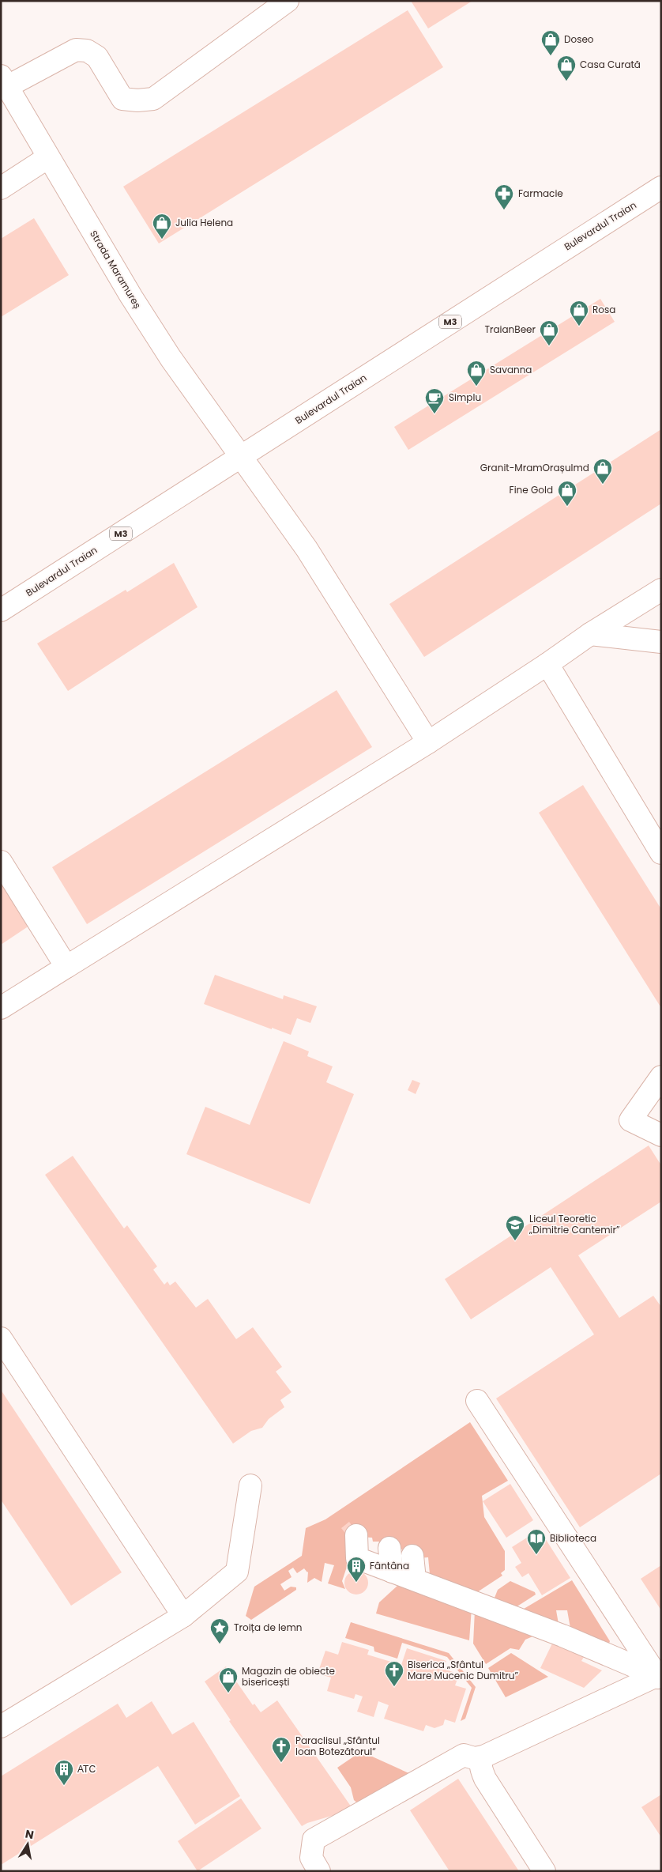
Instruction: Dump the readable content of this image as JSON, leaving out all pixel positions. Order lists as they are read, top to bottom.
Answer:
{
  "streets": {
    "main road": ["Bulevardul Traian", "Strada Maramureș", "M3"]
  },
  "crossings": [
    ["Bulevardul Traian", "Strada Maramureș"]
  ],
  "places": {
    "shop": [
      "Doseo",
      "Casa Curată",
      "Julia Helena",
      "Rosa",
      "TraianBeer",
      "Savanna",
      "Granit-MramOrașulmd",
      "Fine Gold",
      "Magazin de obiecte bisericești"
    ],
    "pharmacy": ["Farmacie"],
    "cafe": ["Simplu"],
    "school or university": ["Liceul Teoretic „Dimitrie Cantemir”"],
    "library": ["Biblioteca"],
    "building": ["Fântâna", "АТС"],
    "place": ["Troița de lemn"],
    "church": ["Biserica „Sfântul Mare Mucenic Dumitru”", "Paraclisul „Sfântul Ioan Botezătorul“"]
  },
  "north": "top"
}
